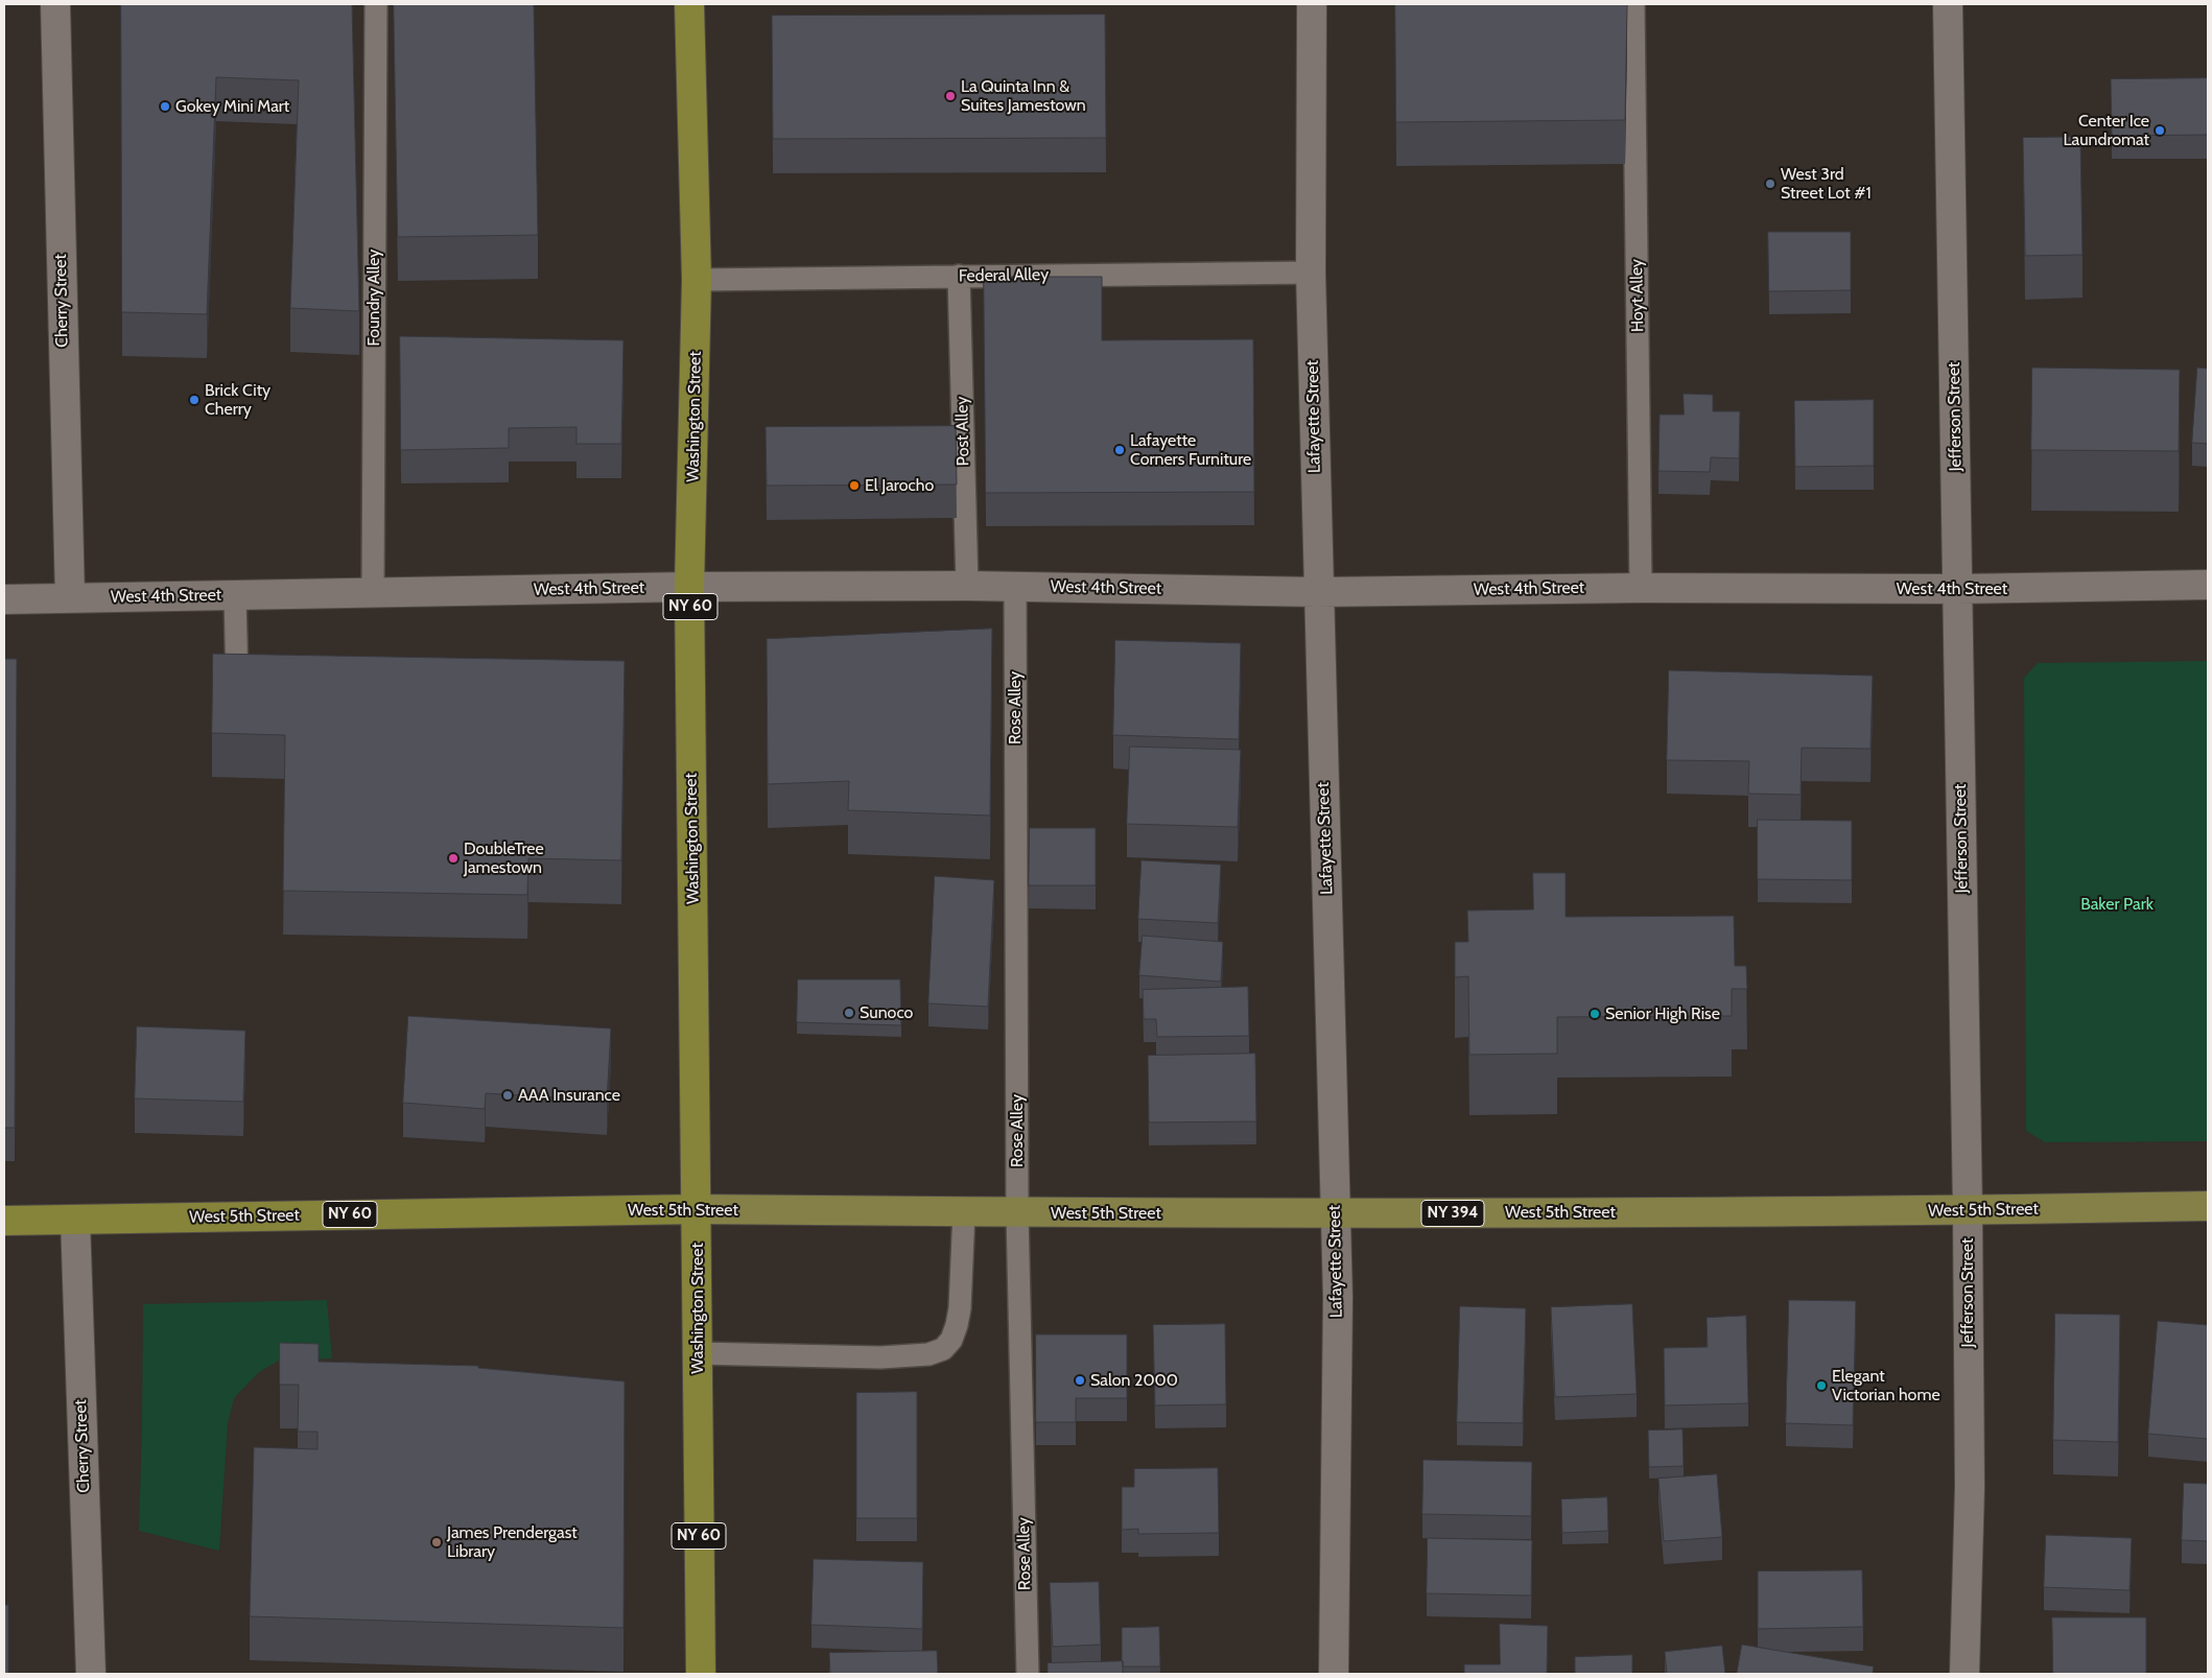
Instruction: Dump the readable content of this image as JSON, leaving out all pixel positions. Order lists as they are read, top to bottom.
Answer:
{
  "streets": {
    "highway": ["Washington Street", "NY 60", "West 5th Street"],
    "main road": ["NY 394"],
    "street": [
      "Cherry Street",
      "Lafayette Street",
      "Jefferson Street",
      "West 4th Street"
    ],
    "lane": [
      "Federal Alley",
      "Hoyt Alley",
      "Foundry Alley",
      "Post Alley",
      "Rose Alley"
    ]
  },
  "crossings": [
    ["Federal Alley", "Washington Street"],
    ["Federal Alley", "Lafayette Street"],
    ["Federal Alley", "Post Alley"],
    ["Hoyt Alley", "West 4th Street"],
    ["Foundry Alley", "West 4th Street"],
    ["Cherry Street", "West 4th Street"],
    ["Cherry Street", "West 5th Street"],
    ["Washington Street", "West 4th Street"],
    ["Washington Street", "West 5th Street"],
    ["Lafayette Street", "West 4th Street"],
    ["Lafayette Street", "West 5th Street"],
    ["Jefferson Street", "West 4th Street"],
    ["Jefferson Street", "West 5th Street"],
    ["Post Alley", "West 4th Street"],
    ["West 4th Street", "Rose Alley"],
    ["Rose Alley", "West 5th Street"]
  ],
  "parks": ["Baker Park"],
  "places": [
    "La Quinta Inn & Suites Jamestown",
    "Gokey Mini Mart",
    "Center Ice Laundromat",
    "West 3rd Street Lot #1",
    "Brick City Cherry",
    "Lafayette Corners Furniture",
    "El Jarocho",
    "DoubleTree Jamestown",
    "Sunoco",
    "Senior High Rise",
    "AAA Insurance",
    "Salon 2000",
    "Elegant Victorian home",
    "James Prendergast Library"
  ]
}
